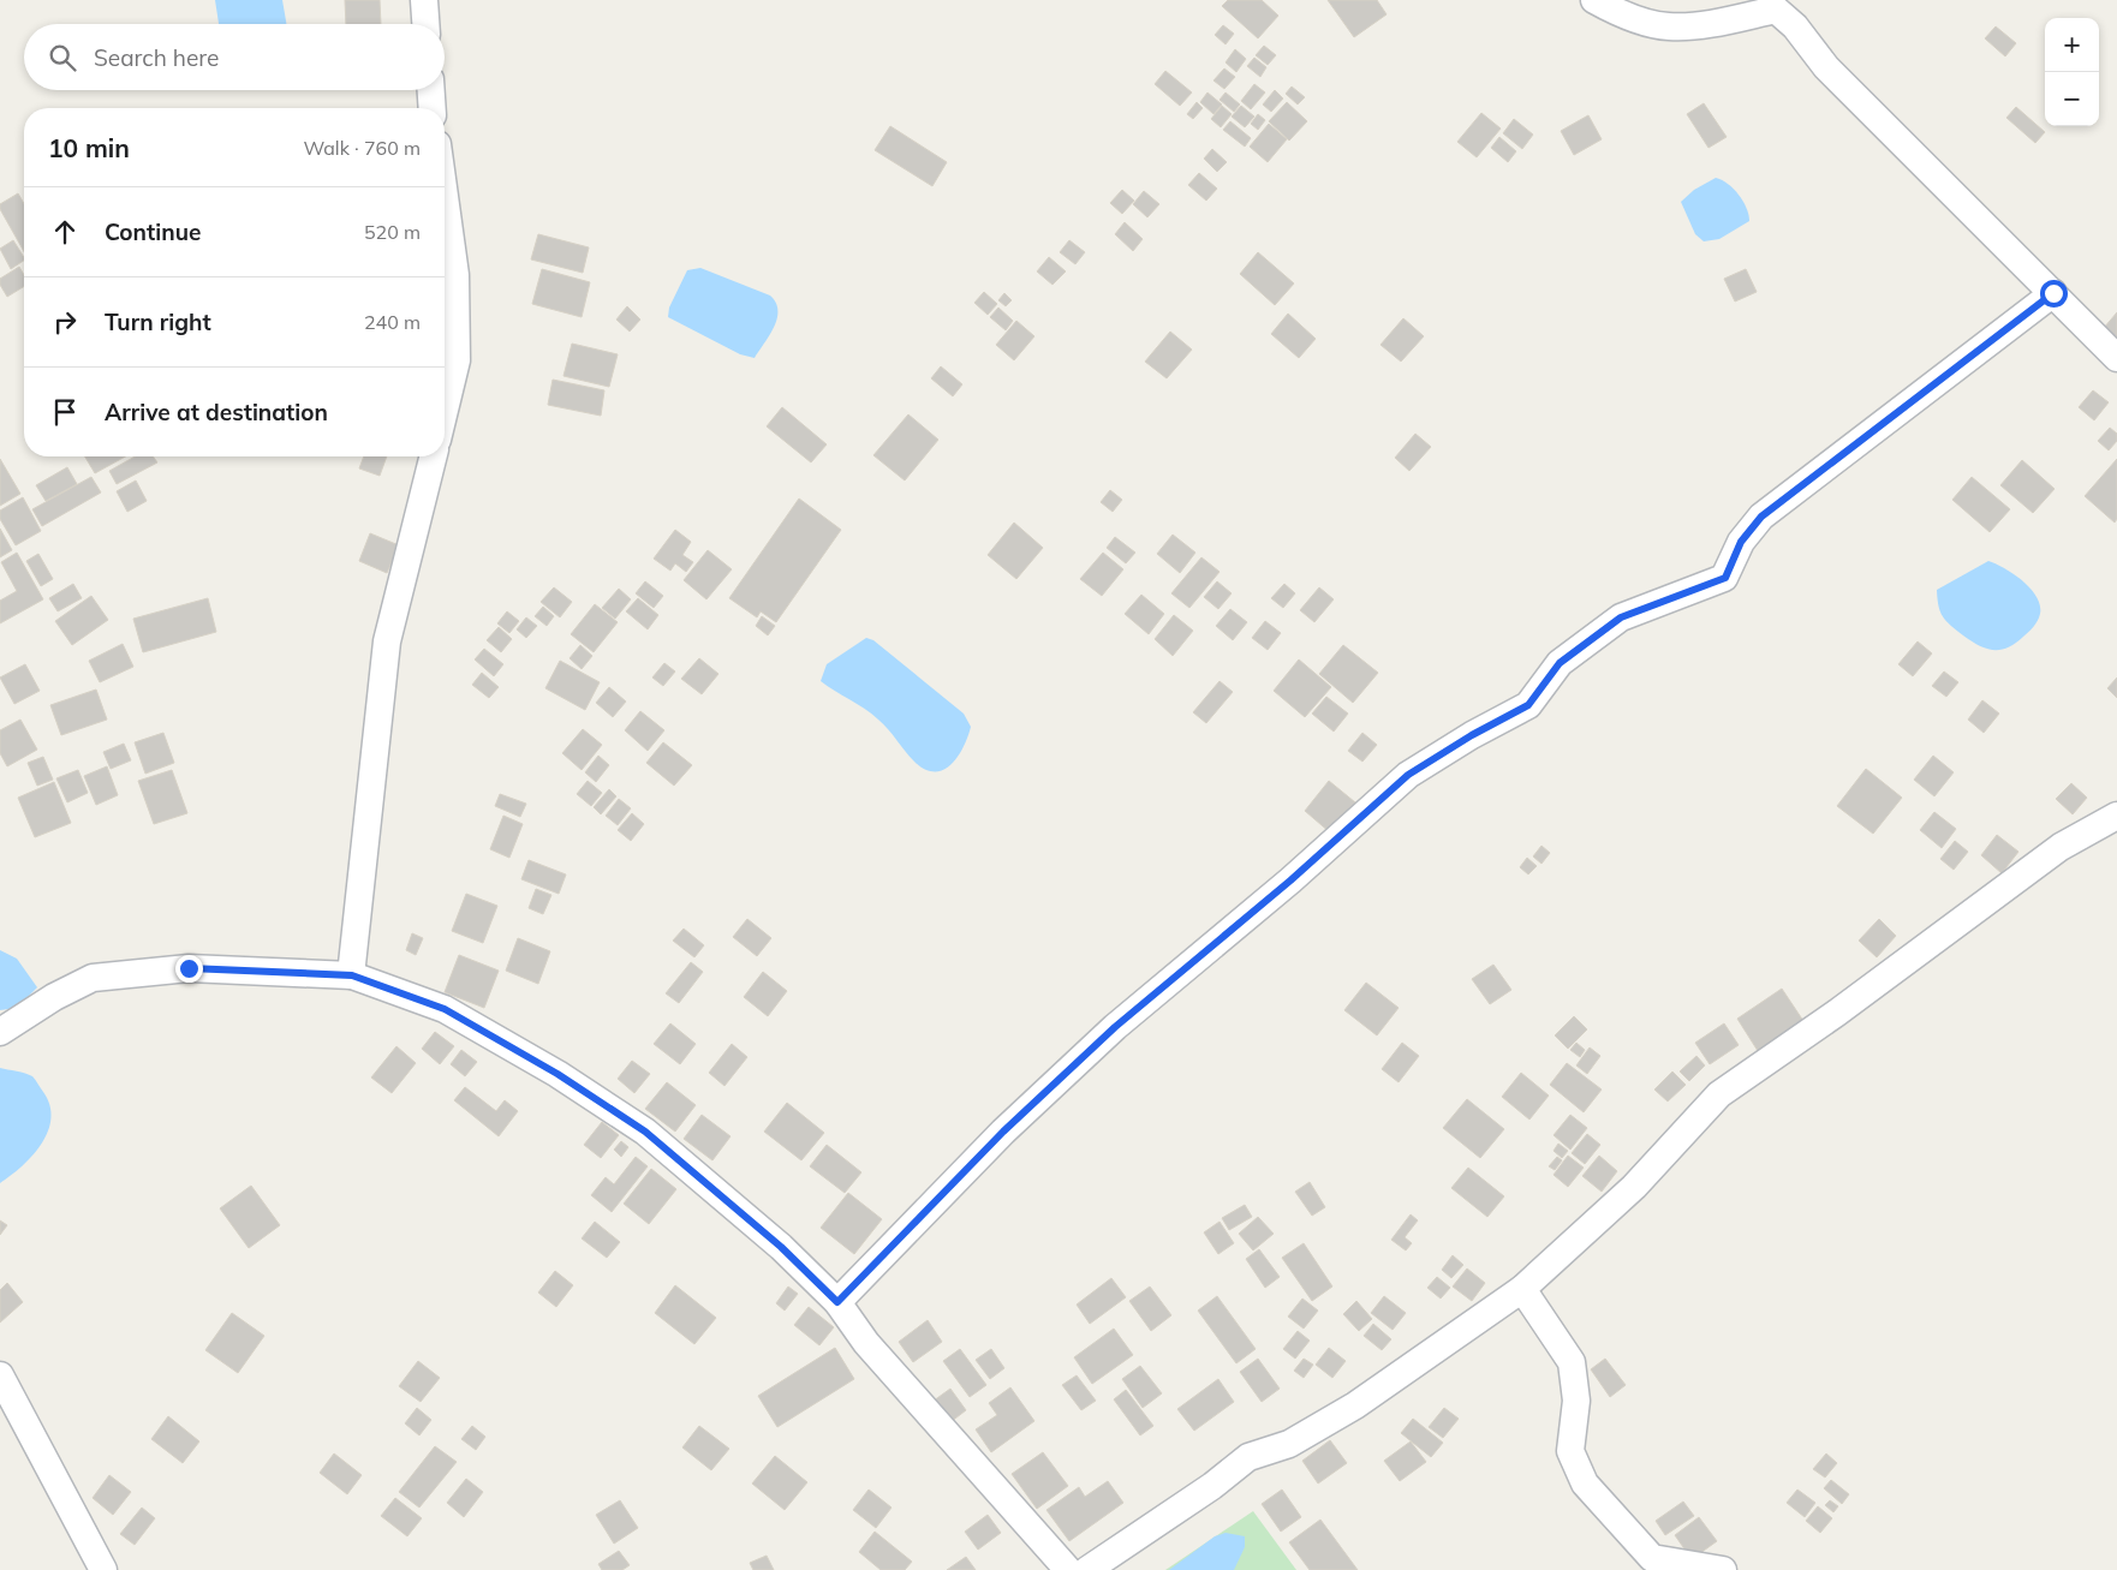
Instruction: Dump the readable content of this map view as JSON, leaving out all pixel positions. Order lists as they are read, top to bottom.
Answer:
{
  "page": {
    "map_buttons": ["+", "−"],
    "search": "Search here",
    "heading": ["10 min", "Walk · 760 m"],
    "list": [
      ["Continue", "520 m"],
      ["Turn right", "240 m"],
      "Arrive at destination"
    ]
  }
}
